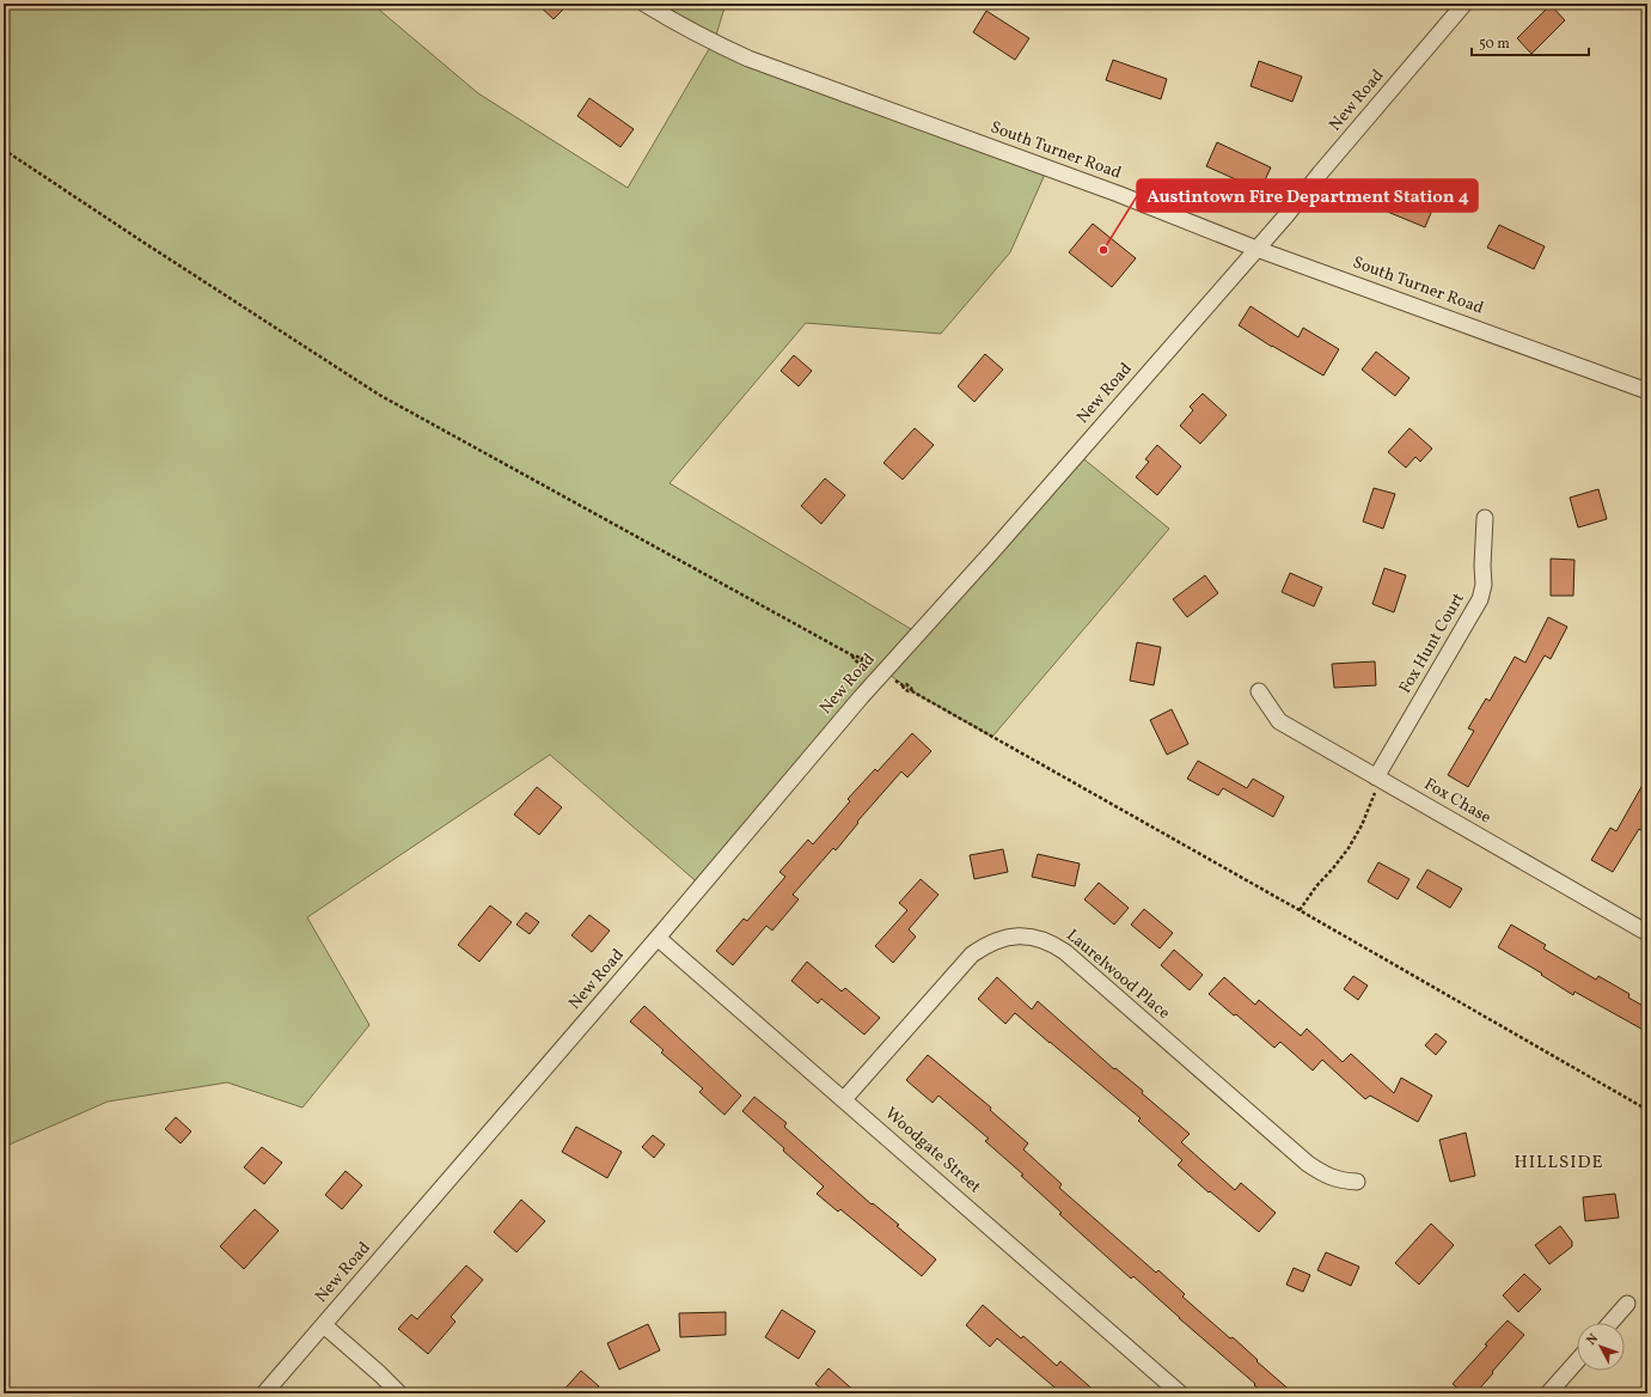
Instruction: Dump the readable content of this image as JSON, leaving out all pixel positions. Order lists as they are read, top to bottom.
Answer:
{
  "streets": {
    "street": [
      "New Road",
      "South Turner Road",
      "Fox Hunt Court",
      "Fox Chase",
      "Laurelwood Place",
      "Woodgate Street"
    ]
  },
  "crossings": [
    ["New Road", "South Turner Road"],
    ["New Road", "Woodgate Street"],
    ["Fox Hunt Court", "Fox Chase"],
    ["Laurelwood Place", "Woodgate Street"]
  ],
  "districts": ["HILLSIDE"],
  "places": ["Austintown Fire Department Station 4"],
  "scale_bar": "50 m",
  "north": "top left"
}
